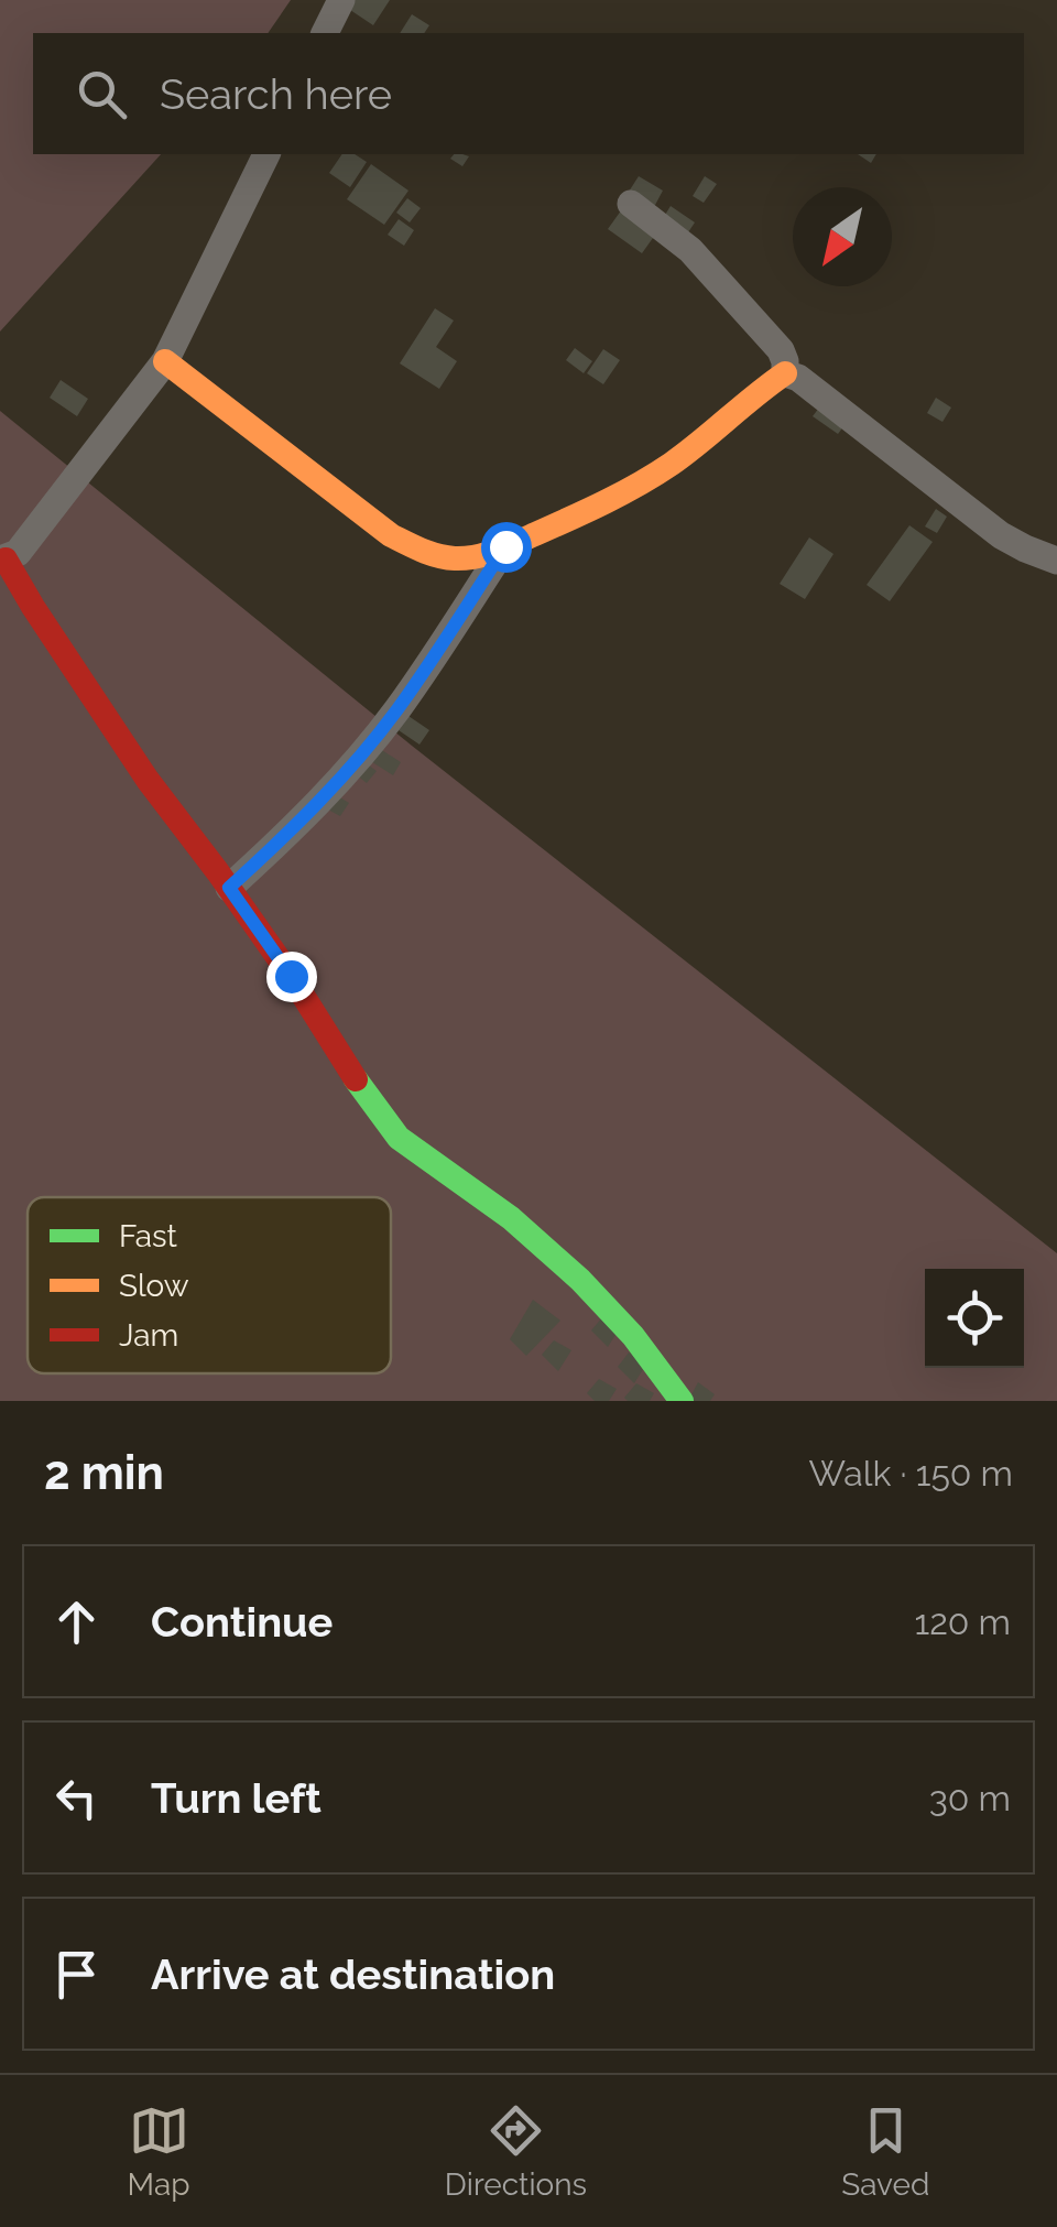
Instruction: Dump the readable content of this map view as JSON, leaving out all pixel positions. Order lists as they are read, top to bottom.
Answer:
{
  "legend": ["Fast", "Slow", "Jam"],
  "north": "bottom left",
  "page": {
    "search": "Search here",
    "heading": ["2 min", "Walk · 150 m"],
    "list": [
      ["Continue", "120 m"],
      ["Turn left", "30 m"],
      "Arrive at destination"
    ],
    "nav": ["Map", "Directions", "Saved"]
  }
}
